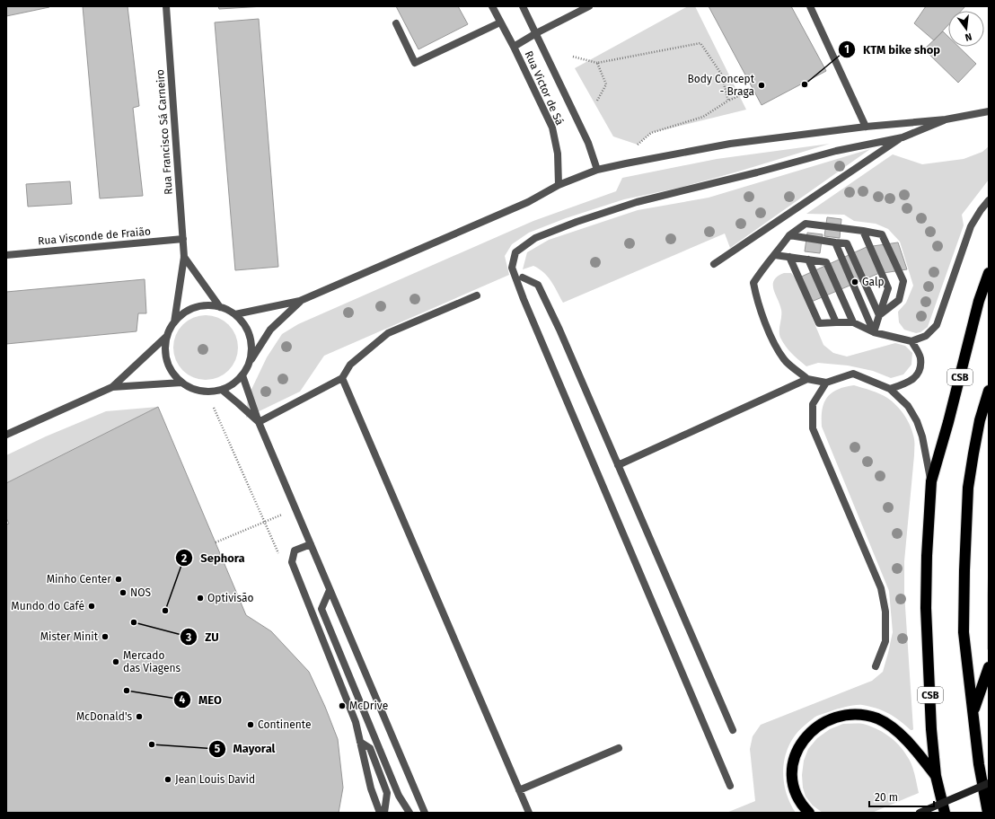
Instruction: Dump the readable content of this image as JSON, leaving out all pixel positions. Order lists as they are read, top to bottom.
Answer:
{
  "streets": {
    "highway": ["CSB"],
    "street": ["Rua Victor de Sá", "Rua Francisco Sá Carneiro", "Rua Visconde de Fraião"]
  },
  "crossings": [
    ["Rua Francisco Sá Carneiro", "Rua Visconde de Fraião"]
  ],
  "places": [
    "KTM bike shop",
    "Body Concept - Braga",
    "Galp",
    "Minho Center",
    "NOS",
    "Optivisão",
    "Mundo do Café",
    "Sephora",
    "ZU",
    "Mister Minit",
    "Mercado das Viagens",
    "MEO",
    "McDrive",
    "McDonald's",
    "Continente",
    "Mayoral",
    "Jean Louis David"
  ],
  "scale_bar": "20 m",
  "north": "bottom"
}
